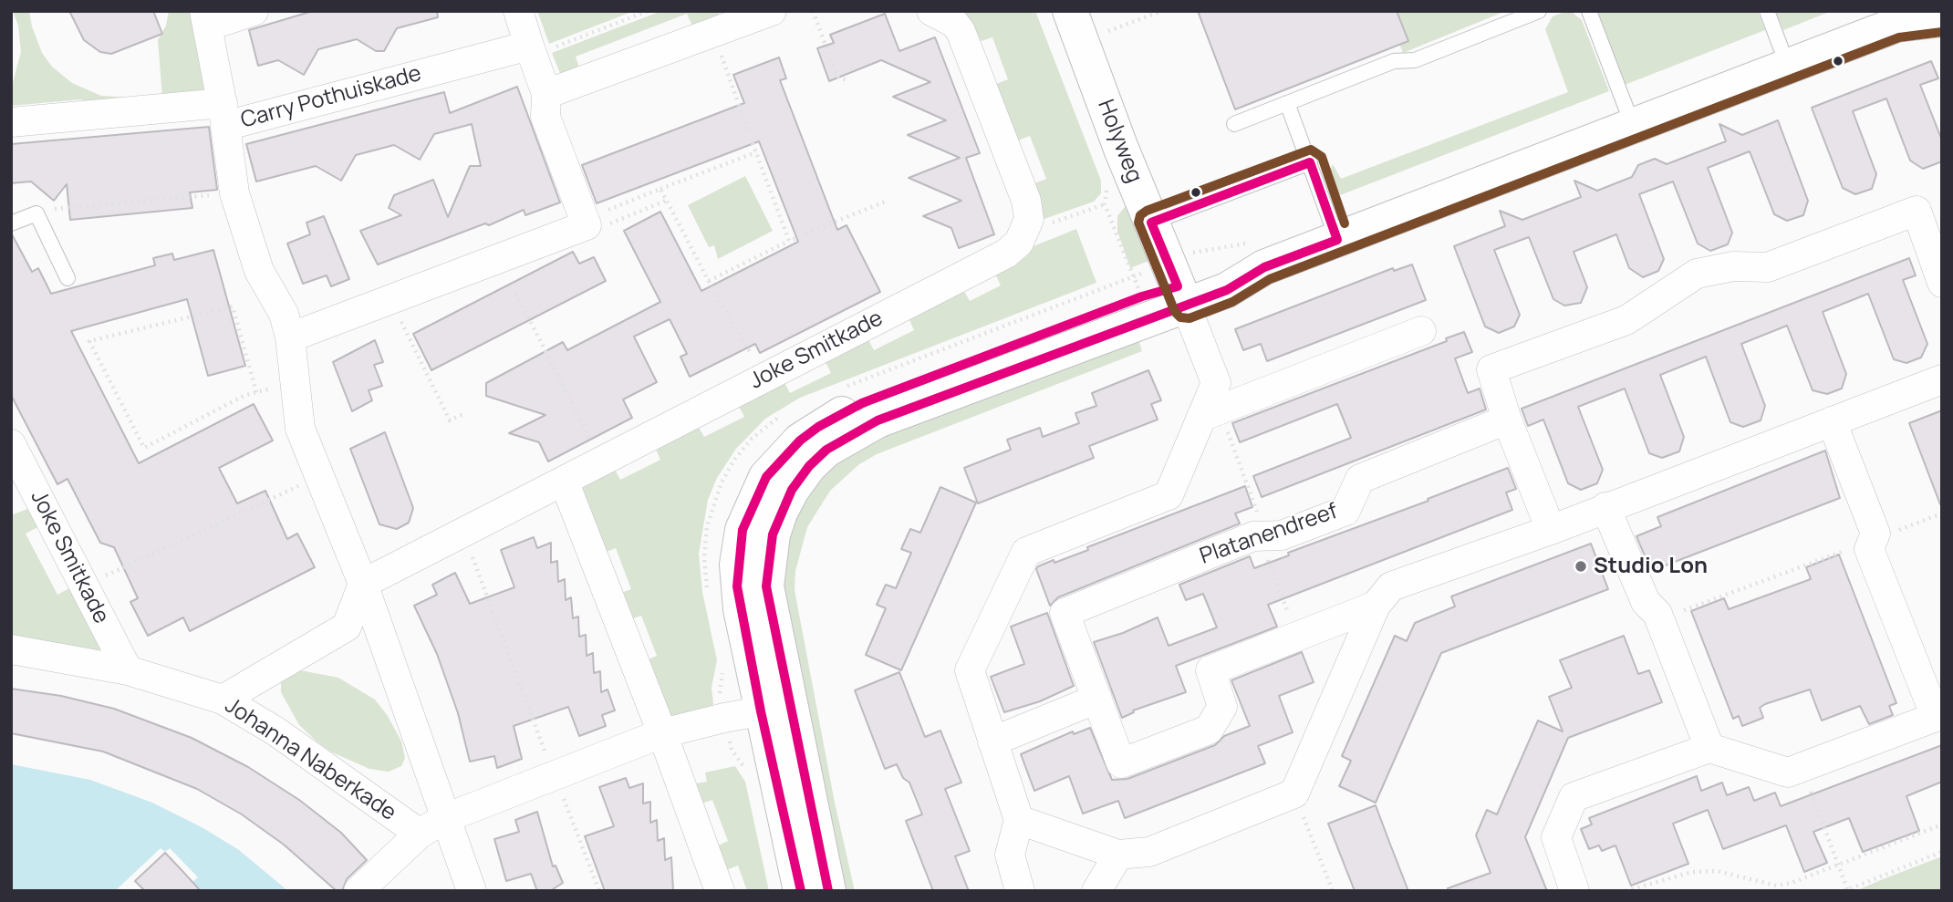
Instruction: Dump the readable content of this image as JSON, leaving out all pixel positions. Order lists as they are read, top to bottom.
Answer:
{
  "streets": {
    "street": [
      "Carry Pothuiskade",
      "Holyweg",
      "Joke Smitkade",
      "Platanendreef",
      "Johanna Naberkade"
    ]
  },
  "crossings": [
    ["Carry Pothuiskade", "Joke Smitkade"],
    ["Carry Pothuiskade", "Johanna Naberkade"],
    ["Joke Smitkade", "Johanna Naberkade"]
  ],
  "places": ["Studio Lon"]
}
